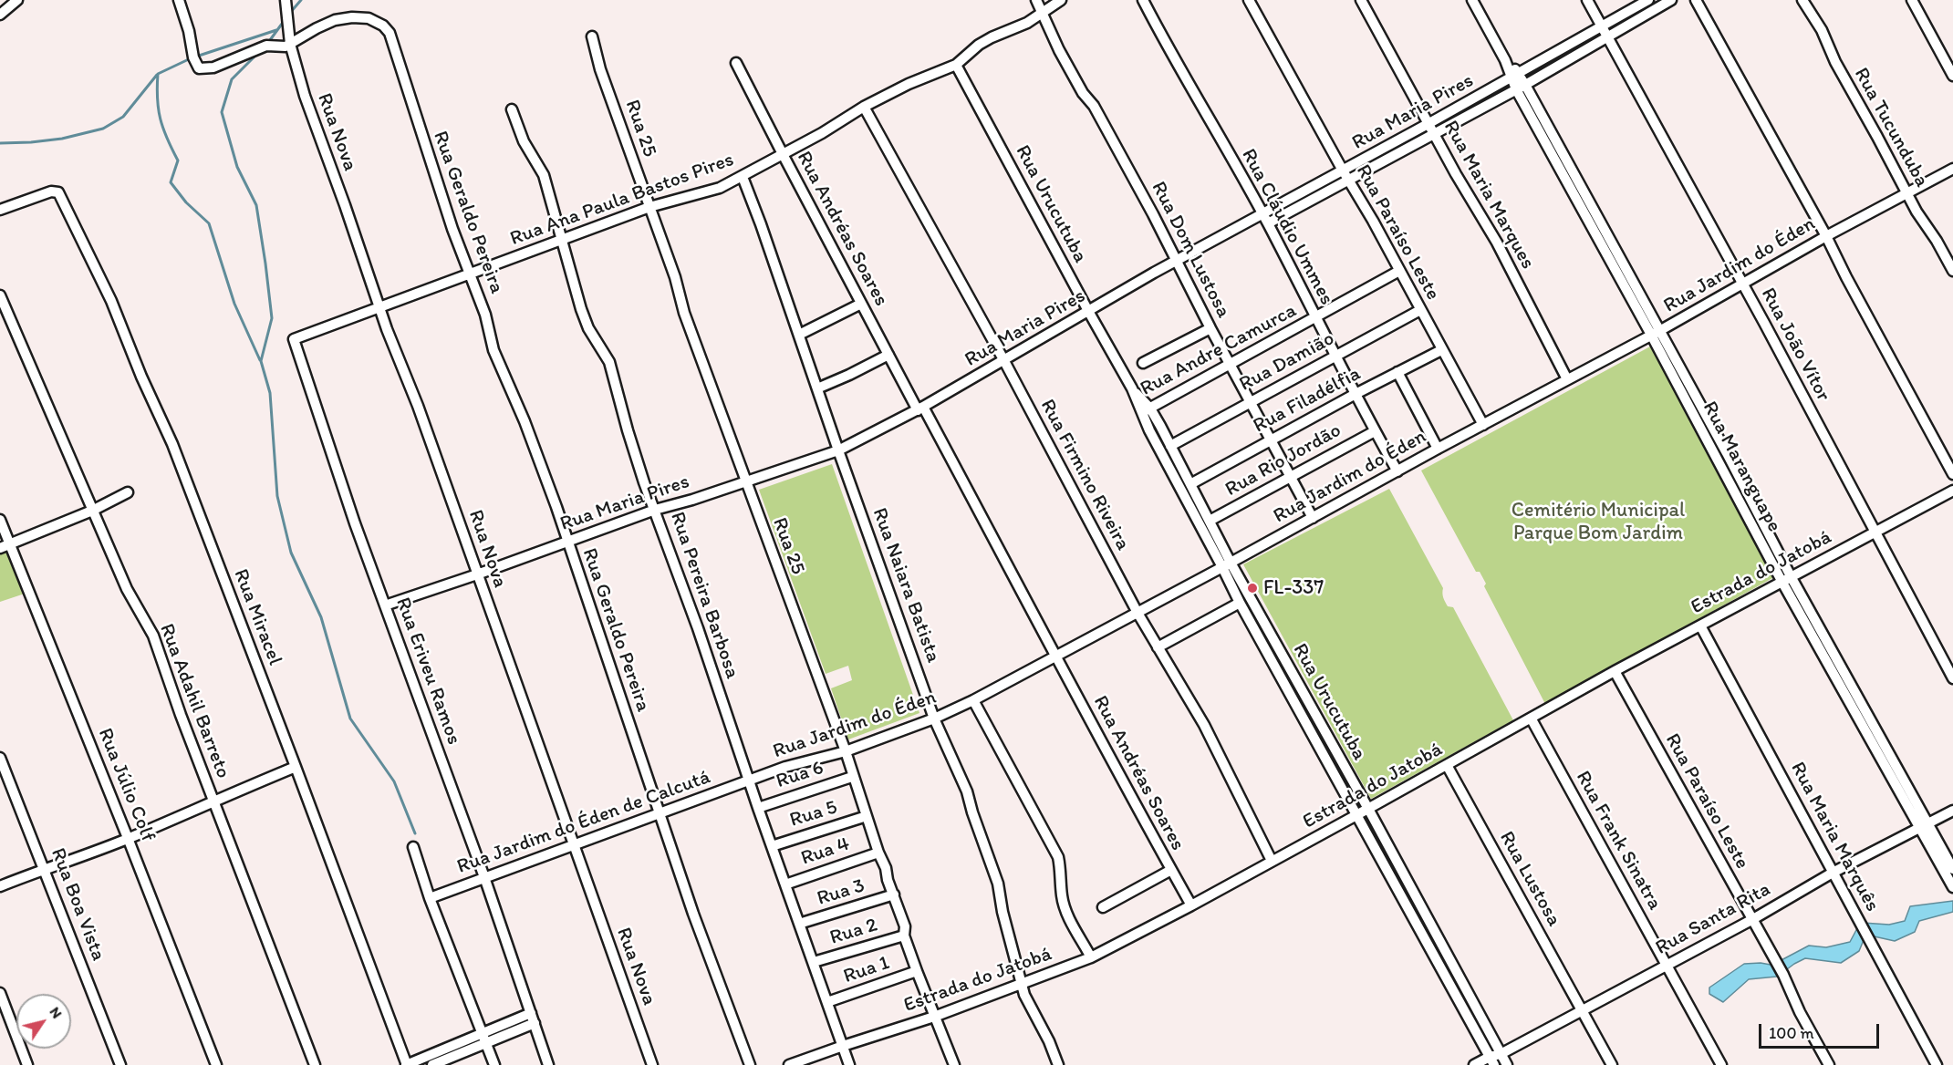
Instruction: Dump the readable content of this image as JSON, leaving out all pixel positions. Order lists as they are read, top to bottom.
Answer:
{
  "streets": {
    "street": [
      "Rua Maria Pires",
      "Rua Tucunduba",
      "Rua 25",
      "Rua Nova",
      "Rua Maria Marques",
      "Rua Ana Paula Bastos Pires",
      "Rua Urucutuba",
      "Rua Geraldo Pereira",
      "Rua Cláudio Ummes",
      "Rua Andréas Soares",
      "Rua Paraíso Leste",
      "Rua Dom Lustosa",
      "Rua Jardim do Éden",
      "Rua João Vítor",
      "Rua Andre Camurca",
      "Rua Damião",
      "Rua Filadélfia",
      "Rua Rio Jordão",
      "Rua Maranguape",
      "Rua Firmino Riveira",
      "Estrada do Jatobá",
      "Rua Naiara Batista",
      "Rua Pereira Barbosa",
      "Rua Miracel",
      "Rua Eriveu Ramos",
      "Rua Adahil Barreto",
      "Rua 6",
      "Rua Júlio Colf",
      "Rua 5",
      "Rua Jardim do Éden de Calcutá",
      "Rua Maria Marquês",
      "Rua Frank Sinatra",
      "Rua 4",
      "Rua Lustosa",
      "Rua 3",
      "Rua Boa Vista",
      "Rua Santa Rita",
      "Rua 2",
      "Rua 1"
    ]
  },
  "crossings": [
    ["Rua Maria Pires", "Rua 25"],
    ["Rua Maria Pires", "Rua Nova"],
    ["Rua Maria Pires", "Rua Maria Marques"],
    ["Rua Maria Pires", "Rua Urucutuba"],
    ["Rua Maria Pires", "Rua Geraldo Pereira"],
    ["Rua Maria Pires", "Rua Cláudio Ummes"],
    ["Rua Maria Pires", "Rua Andréas Soares"],
    ["Rua Maria Pires", "Rua Paraíso Leste"],
    ["Rua Maria Pires", "Rua Dom Lustosa"],
    ["Rua Maria Pires", "Rua João Vítor"],
    ["Rua Maria Pires", "Rua Maranguape"],
    ["Rua Maria Pires", "Rua Firmino Riveira"],
    ["Rua Maria Pires", "Rua Naiara Batista"],
    ["Rua Maria Pires", "Rua Pereira Barbosa"],
    ["Rua Maria Pires", "Rua Eriveu Ramos"],
    ["Rua Tucunduba", "Rua Jardim do Éden"],
    ["Rua 25", "Rua Ana Paula Bastos Pires"],
    ["Rua 25", "Rua Jardim do Éden"],
    ["Rua 25", "Estrada do Jatobá"],
    ["Rua 25", "Rua 6"],
    ["Rua 25", "Rua 5"],
    ["Rua 25", "Rua 4"],
    ["Rua 25", "Rua 3"],
    ["Rua 25", "Rua 2"],
    ["Rua 25", "Rua 1"],
    ["Rua Nova", "Rua Ana Paula Bastos Pires"],
    ["Rua Nova", "Rua Geraldo Pereira"],
    ["Rua Nova", "Rua Jardim do Éden de Calcutá"],
    ["Rua Maria Marques", "Rua Jardim do Éden"],
    ["Rua Ana Paula Bastos Pires", "Rua Urucutuba"],
    ["Rua Ana Paula Bastos Pires", "Rua Geraldo Pereira"],
    ["Rua Ana Paula Bastos Pires", "Rua Andréas Soares"],
    ["Rua Ana Paula Bastos Pires", "Rua Dom Lustosa"],
    ["Rua Ana Paula Bastos Pires", "Rua Firmino Riveira"],
    ["Rua Ana Paula Bastos Pires", "Rua Naiara Batista"],
    ["Rua Ana Paula Bastos Pires", "Rua Pereira Barbosa"],
    ["Rua Ana Paula Bastos Pires", "Rua Eriveu Ramos"],
    ["Rua Urucutuba", "Rua Jardim do Éden"],
    ["Rua Urucutuba", "Rua Andre Camurca"],
    ["Rua Urucutuba", "Rua Damião"],
    ["Rua Urucutuba", "Rua Filadélfia"],
    ["Rua Urucutuba", "Rua Rio Jordão"],
    ["Rua Urucutuba", "Estrada do Jatobá"],
    ["Rua Urucutuba", "Rua Santa Rita"],
    ["Rua Geraldo Pereira", "Rua Jardim do Éden de Calcutá"],
    ["Rua Cláudio Ummes", "Rua Jardim do Éden"],
    ["Rua Cláudio Ummes", "Rua Andre Camurca"],
    ["Rua Cláudio Ummes", "Rua Damião"],
    ["Rua Cláudio Ummes", "Rua Filadélfia"],
    ["Rua Cláudio Ummes", "Rua Rio Jordão"],
    ["Rua Andréas Soares", "Rua Jardim do Éden"],
    ["Rua Andréas Soares", "Estrada do Jatobá"],
    ["Rua Paraíso Leste", "Rua Jardim do Éden"],
    ["Rua Paraíso Leste", "Rua Andre Camurca"],
    ["Rua Paraíso Leste", "Rua Damião"],
    ["Rua Paraíso Leste", "Rua Filadélfia"],
    ["Rua Paraíso Leste", "Estrada do Jatobá"],
    ["Rua Paraíso Leste", "Rua Santa Rita"],
    ["Rua Dom Lustosa", "Rua Jardim do Éden"],
    ["Rua Dom Lustosa", "Rua Andre Camurca"],
    ["Rua Dom Lustosa", "Rua Damião"],
    ["Rua Dom Lustosa", "Rua Filadélfia"],
    ["Rua Dom Lustosa", "Rua Rio Jordão"],
    ["Rua Jardim do Éden", "Rua João Vítor"],
    ["Rua Jardim do Éden", "Rua Maranguape"],
    ["Rua Jardim do Éden", "Rua Firmino Riveira"],
    ["Rua Jardim do Éden", "Rua Naiara Batista"],
    ["Rua Jardim do Éden", "Rua Pereira Barbosa"],
    ["Rua Jardim do Éden", "Rua Jardim do Éden de Calcutá"],
    ["Rua João Vítor", "Estrada do Jatobá"],
    ["Rua Maranguape", "Estrada do Jatobá"],
    ["Rua Maranguape", "Rua Santa Rita"],
    ["Rua Firmino Riveira", "Estrada do Jatobá"],
    ["Estrada do Jatobá", "Rua Naiara Batista"],
    ["Estrada do Jatobá", "Rua Pereira Barbosa"],
    ["Estrada do Jatobá", "Rua Maria Marquês"],
    ["Estrada do Jatobá", "Rua Frank Sinatra"],
    ["Estrada do Jatobá", "Rua Lustosa"],
    ["Rua Pereira Barbosa", "Rua 6"],
    ["Rua Pereira Barbosa", "Rua 5"],
    ["Rua Pereira Barbosa", "Rua Jardim do Éden de Calcutá"],
    ["Rua Pereira Barbosa", "Rua 4"],
    ["Rua Pereira Barbosa", "Rua 3"],
    ["Rua Pereira Barbosa", "Rua 2"],
    ["Rua Pereira Barbosa", "Rua 1"],
    ["Rua Eriveu Ramos", "Rua Jardim do Éden de Calcutá"],
    ["Rua Maria Marquês", "Rua Santa Rita"],
    ["Rua Frank Sinatra", "Rua Santa Rita"],
    ["Rua Lustosa", "Rua Santa Rita"]
  ],
  "parks": ["Cemitério Municipal Parque Bom Jardim"],
  "places": ["FL-337"],
  "scale_bar": "100 m",
  "north": "top right"
}
